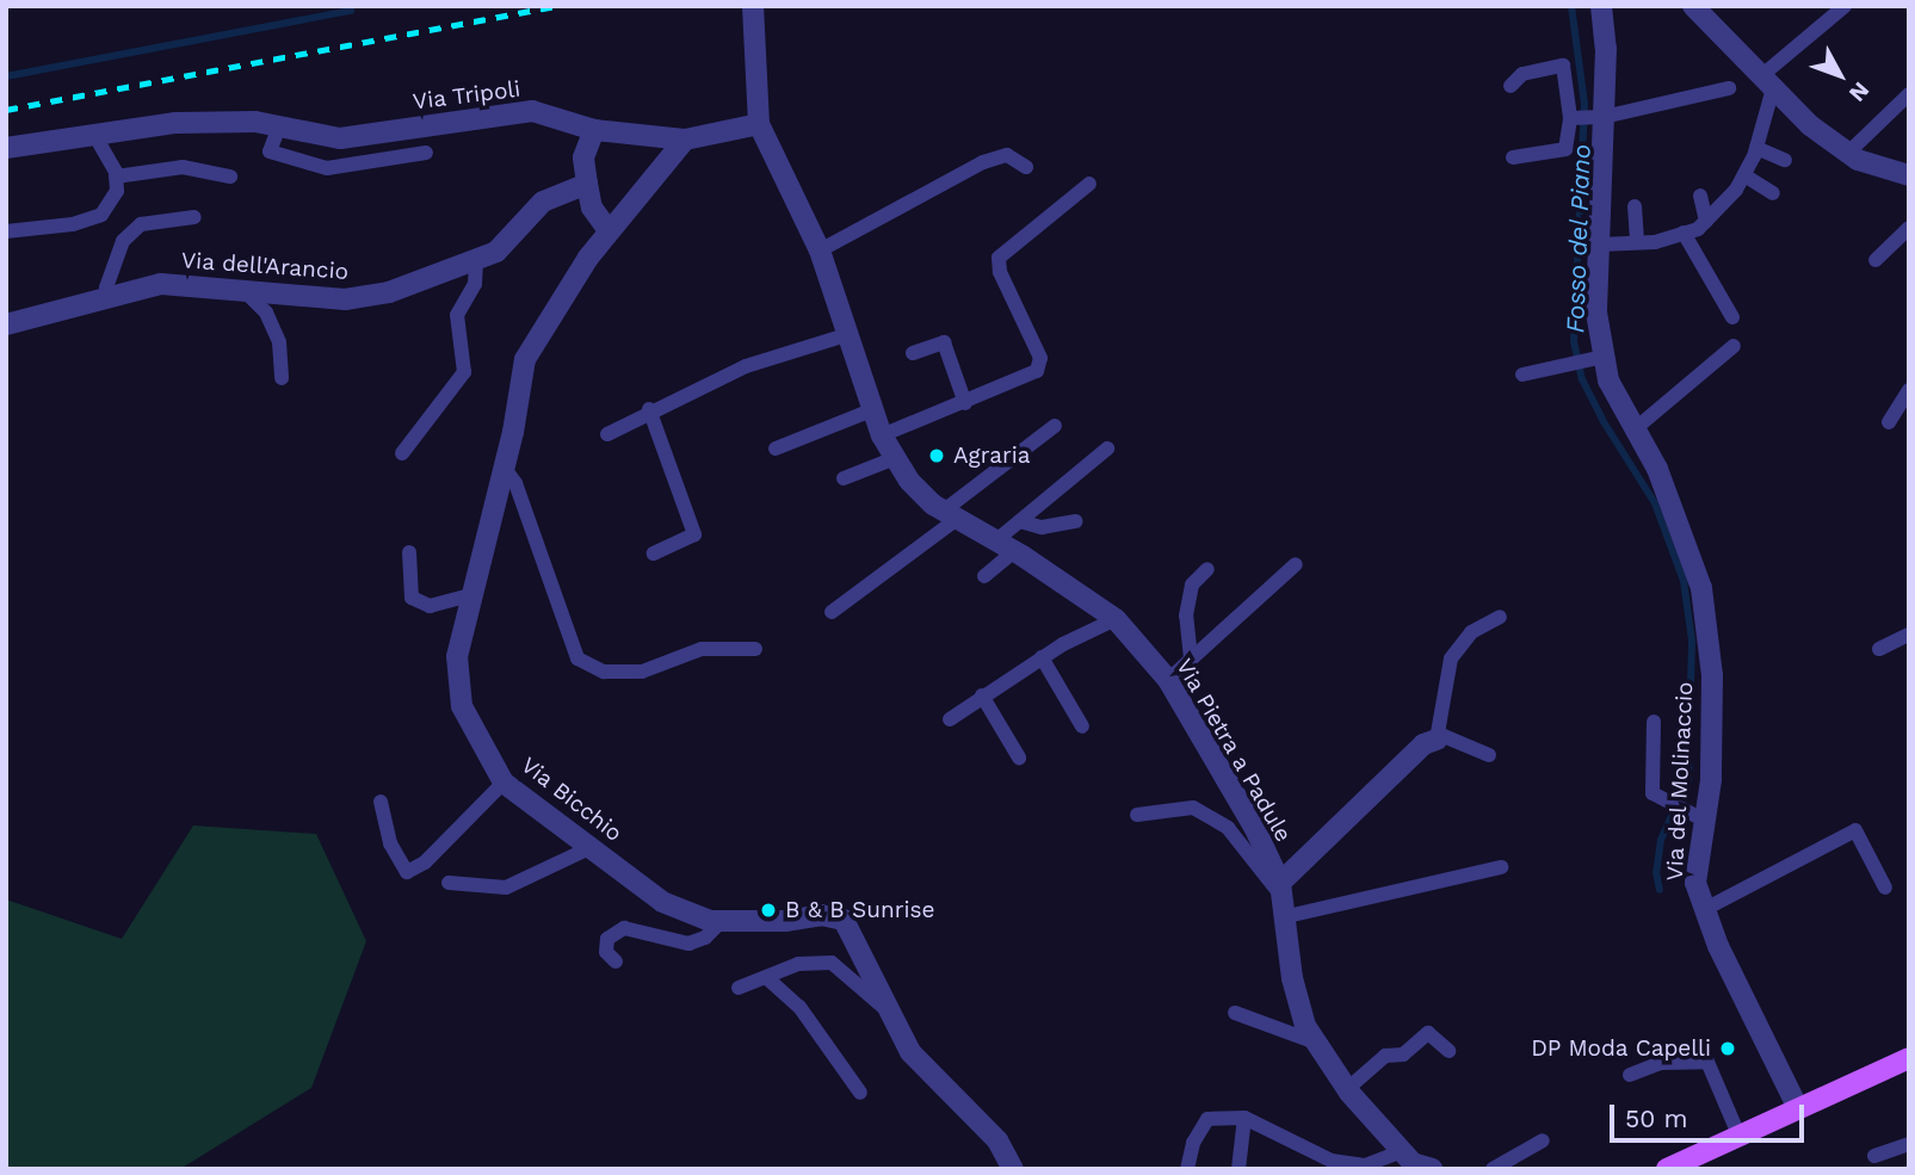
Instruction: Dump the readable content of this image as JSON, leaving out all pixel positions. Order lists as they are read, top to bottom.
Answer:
{
  "streets": {
    "street": [
      "Via Tripoli",
      "Via dell'Arancio",
      "Via Pietra a Padule",
      "Via del Molinaccio",
      "Via Bicchio"
    ]
  },
  "crossings": [
    ["Via Tripoli", "Via Pietra a Padule"],
    ["Via Tripoli", "Via Bicchio"]
  ],
  "water": ["Fosso del Piano"],
  "places": ["Agraria", "B & B Sunrise", "DP Moda Capelli"],
  "scale_bar": "50 m",
  "north": "bottom right"
}
